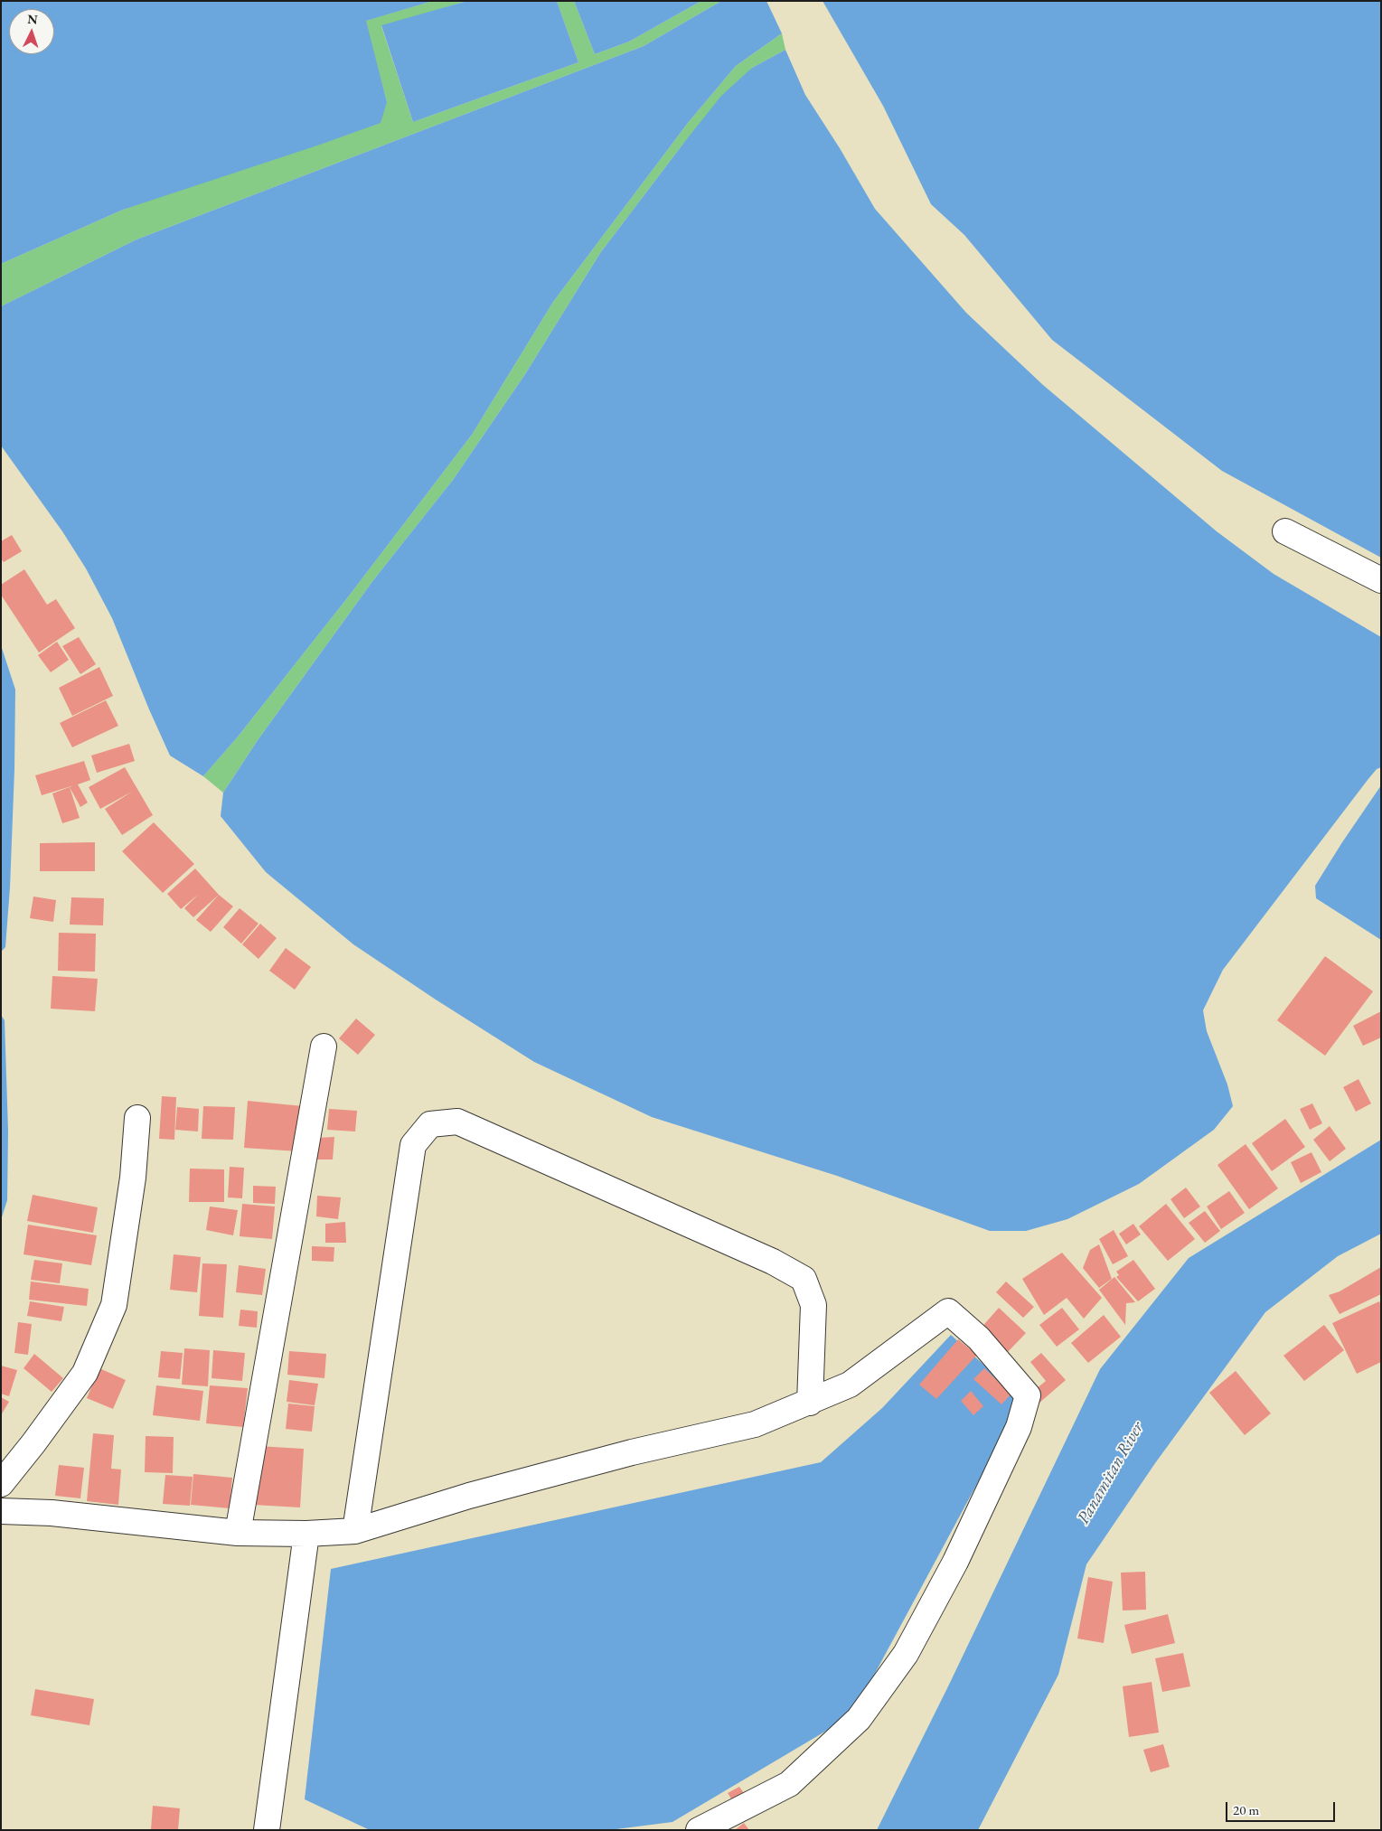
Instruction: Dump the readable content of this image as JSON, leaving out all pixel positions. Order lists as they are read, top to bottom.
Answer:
{
  "water": ["Panamitan River"],
  "scale_bar": "20 m",
  "north": "top"
}
